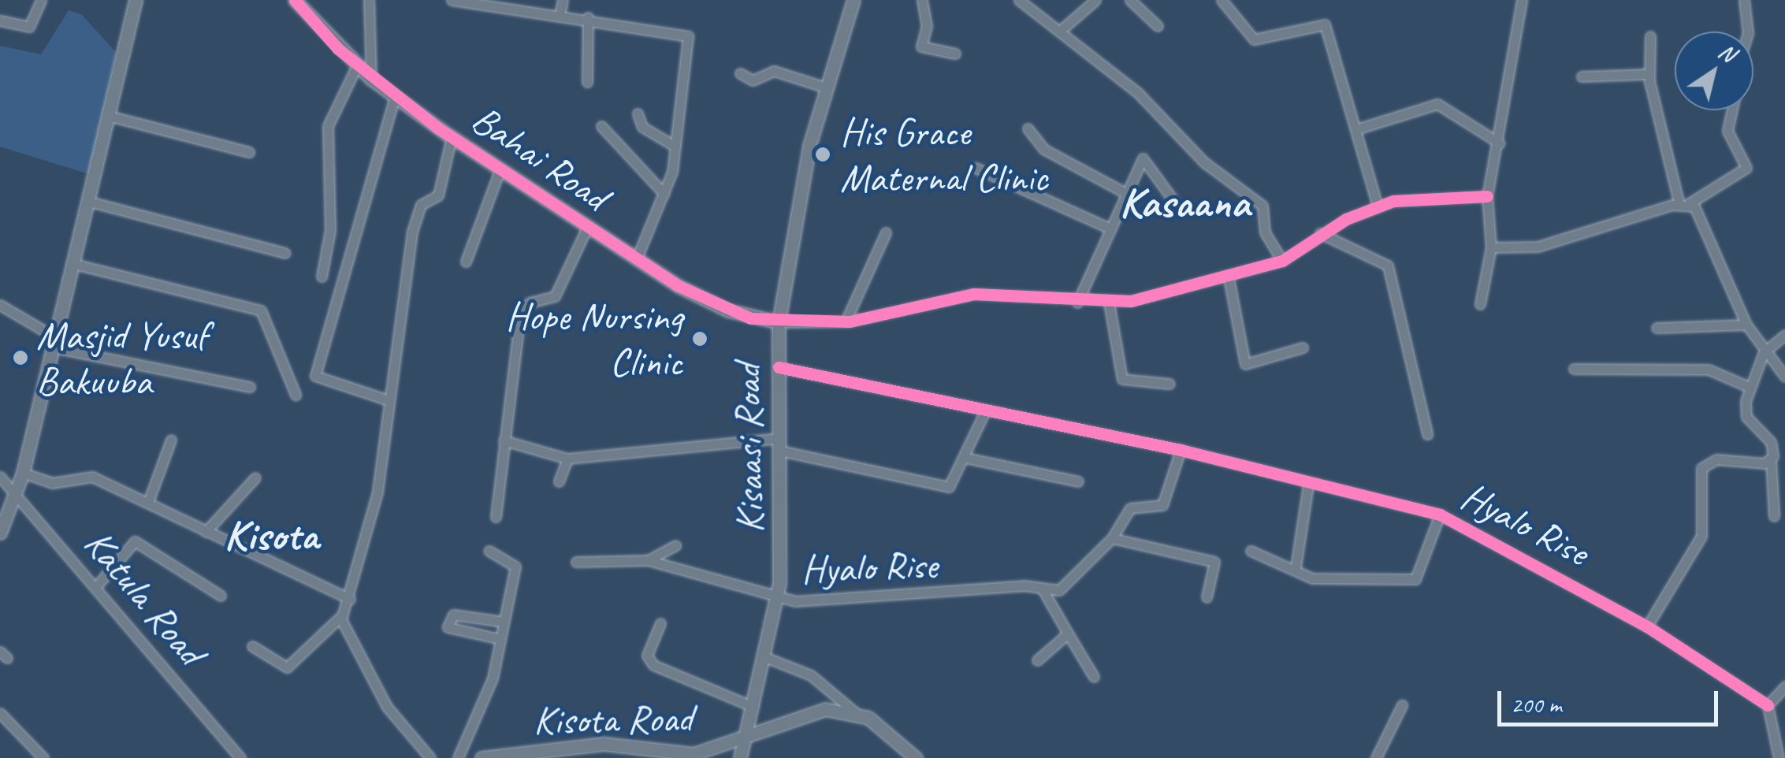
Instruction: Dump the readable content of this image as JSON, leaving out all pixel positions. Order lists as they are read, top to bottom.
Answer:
{
  "streets": {
    "main road": ["Bahai Road", "Kisaasi Road", "Kisota Road"],
    "street": ["Hyalo Rise", "Katula Road"]
  },
  "crossings": [
    ["Bahai Road", "Kisaasi Road"],
    ["Kisaasi Road", "Hyalo Rise"],
    ["Kisaasi Road", "Kisota Road"]
  ],
  "districts": ["Kasaana", "Kisota"],
  "places": ["His Grace Maternal Clinic", "Hope Nursing Clinic", "Masjid Yusuf Bakuuba"],
  "scale_bar": "200 m",
  "north": "top right"
}
